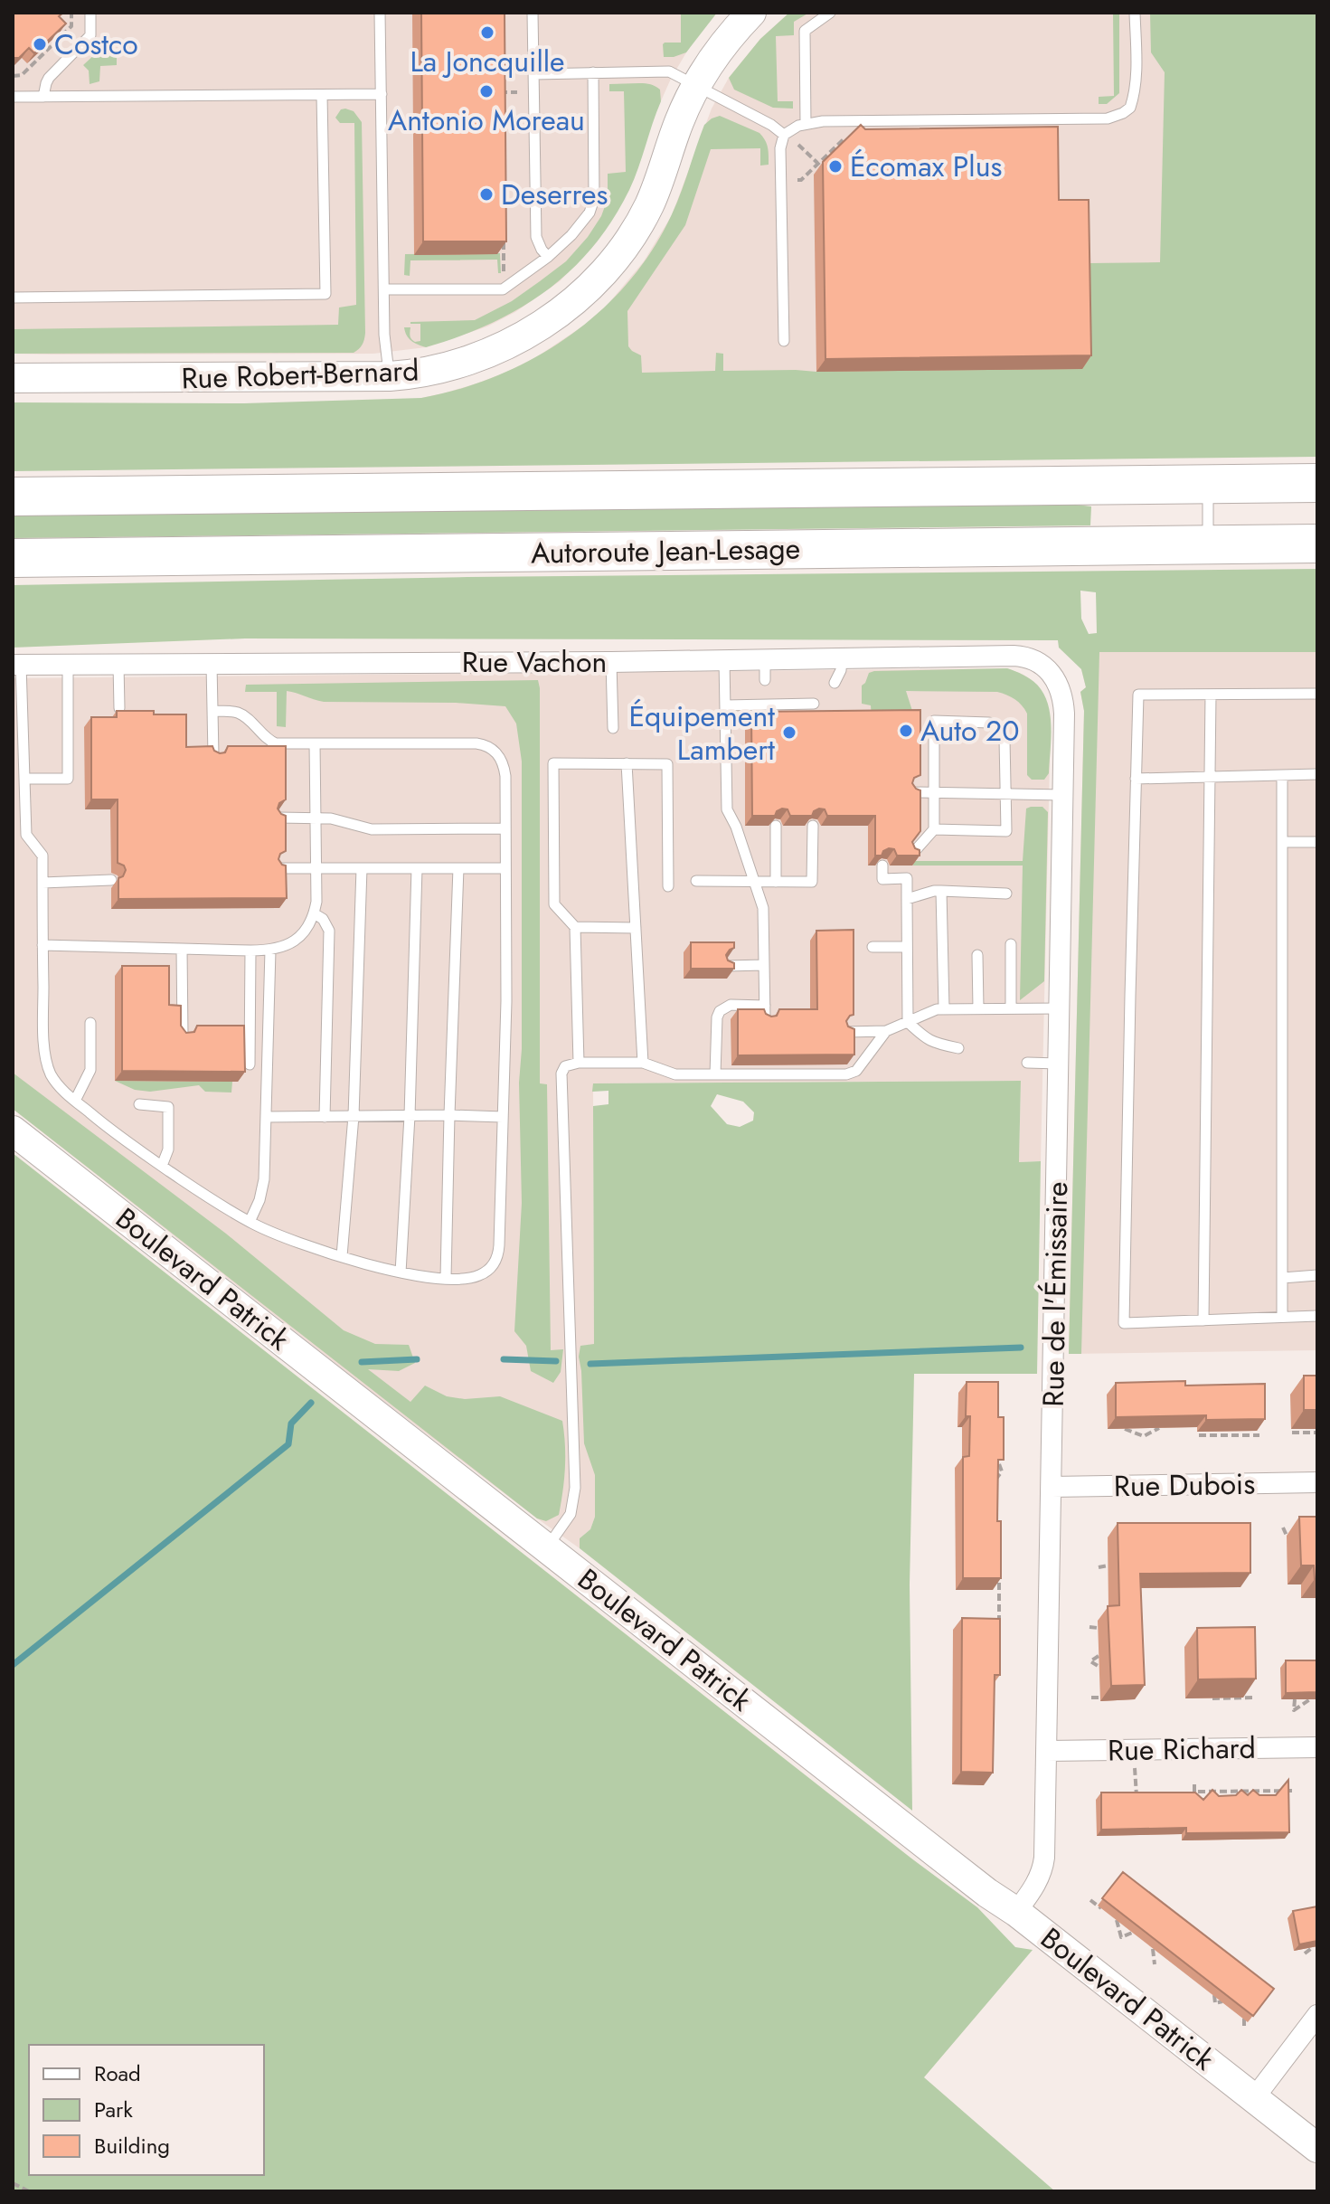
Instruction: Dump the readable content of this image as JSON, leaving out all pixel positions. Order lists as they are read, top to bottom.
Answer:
{
  "streets": {
    "highway": ["Autoroute Jean-Lesage"],
    "street": [
      "Rue Robert-Bernard",
      "Rue Vachon",
      "Boulevard Patrick",
      "Rue de l'Émissaire",
      "Rue Dubois",
      "Rue Richard"
    ]
  },
  "crossings": [
    ["Rue Vachon", "Rue de l'Émissaire"],
    ["Boulevard Patrick", "Rue de l'Émissaire"],
    ["Rue de l'Émissaire", "Rue Dubois"],
    ["Rue de l'Émissaire", "Rue Richard"]
  ],
  "places": [
    "La Joncquille",
    "Costco",
    "Antonio Moreau",
    "Écomax Plus",
    "Deserres",
    "Auto 20",
    "Équipement Lambert"
  ],
  "legend": ["Road", "Park", "Building"]
}
